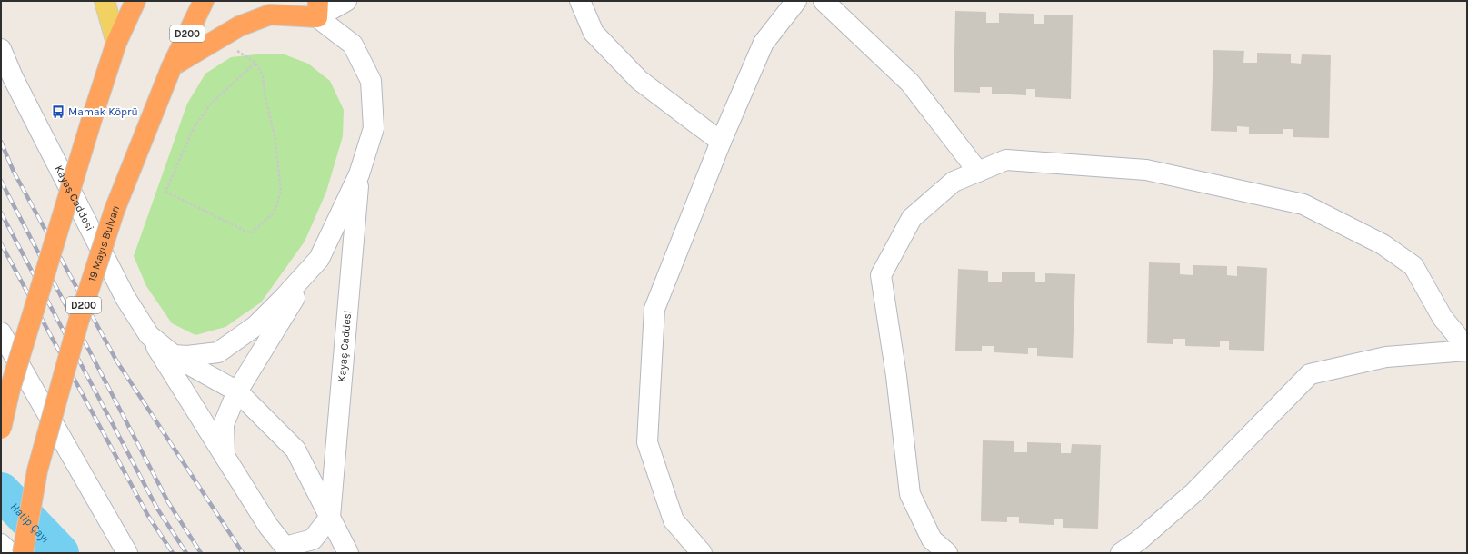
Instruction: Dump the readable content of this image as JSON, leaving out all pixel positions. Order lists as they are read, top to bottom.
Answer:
{
  "streets": {
    "highway": ["D200", "19 Mayıs Bulvarı"],
    "street": ["Kayaş Caddesi"]
  },
  "crossings": [
    ["D200", "19 Mayıs Bulvarı"]
  ],
  "water": ["Hatip Çayı"],
  "places": {
    "bus stop": ["Mamak Köprü"]
  }
}
